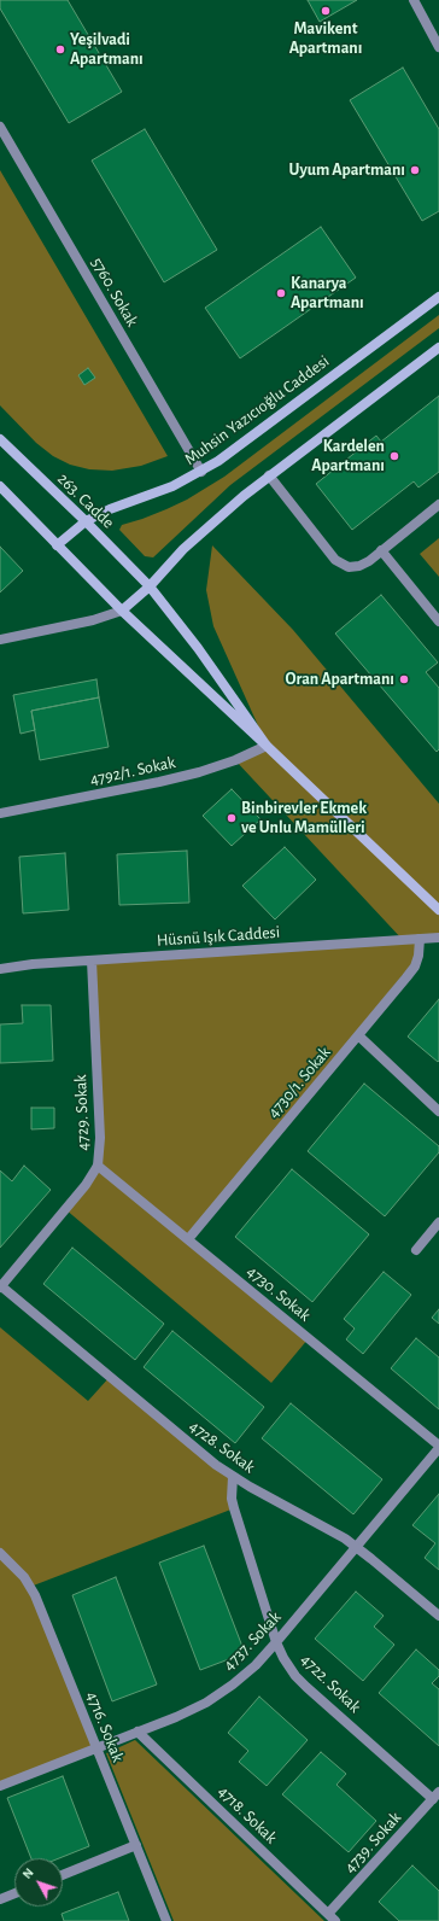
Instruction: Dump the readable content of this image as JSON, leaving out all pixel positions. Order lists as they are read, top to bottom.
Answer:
{
  "streets": {
    "main road": ["Muhsin Yazıcıoğlu Caddesi", "263. Cadde"],
    "street": [
      "5760. Sokak",
      "4792/1. Sokak",
      "Hüsnü Işık Caddesi",
      "4730/1. Sokak",
      "4729. Sokak",
      "4730. Sokak",
      "4728. Sokak",
      "4737. Sokak",
      "4722. Sokak",
      "4716. Sokak",
      "4718. Sokak",
      "4739. Sokak"
    ]
  },
  "crossings": [
    ["5760. Sokak", "Muhsin Yazıcıoğlu Caddesi"],
    ["Muhsin Yazıcıoğlu Caddesi", "263. Cadde"],
    ["263. Cadde", "4792/1. Sokak"],
    ["Hüsnü Işık Caddesi", "4730/1. Sokak"],
    ["Hüsnü Işık Caddesi", "4729. Sokak"],
    ["4730/1. Sokak", "4730. Sokak"],
    ["4729. Sokak", "4730. Sokak"],
    ["4729. Sokak", "4728. Sokak"],
    ["4730. Sokak", "4737. Sokak"],
    ["4728. Sokak", "4737. Sokak"],
    ["4728. Sokak", "4722. Sokak"],
    ["4737. Sokak", "4722. Sokak"],
    ["4737. Sokak", "4716. Sokak"],
    ["4737. Sokak", "4718. Sokak"],
    ["4722. Sokak", "4739. Sokak"],
    ["4718. Sokak", "4739. Sokak"]
  ],
  "places": [
    "Mavikent Apartmanı",
    "Yeşilvadi Apartmanı",
    "Uyum Apartmanı",
    "Kanarya Apartmanı",
    "Kardelen Apartmanı",
    "Oran Apartmanı",
    "Binbirevler Ekmek ve Unlu Mamülleri"
  ],
  "north": "top left"
}
